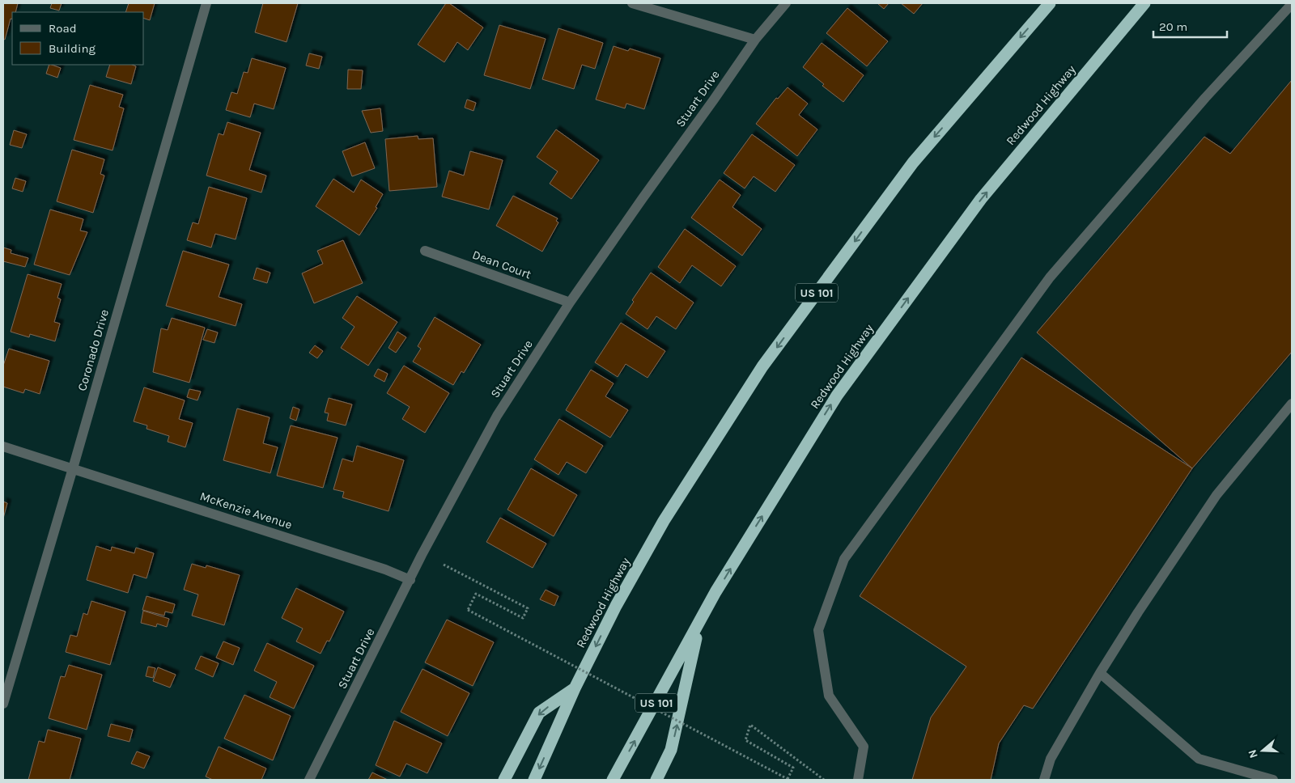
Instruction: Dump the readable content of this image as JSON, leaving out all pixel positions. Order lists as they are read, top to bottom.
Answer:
{
  "streets": {
    "highway": ["Redwood Highway", "US 101"],
    "street": [
      "Stuart Drive",
      "Dean Court",
      "Coronado Drive",
      "McKenzie Avenue"
    ]
  },
  "crossings": [
    ["Stuart Drive", "Dean Court"],
    ["Stuart Drive", "McKenzie Avenue"],
    ["Coronado Drive", "McKenzie Avenue"]
  ],
  "legend": ["Road", "Building"],
  "scale_bar": "20 m",
  "north": "left"
}
